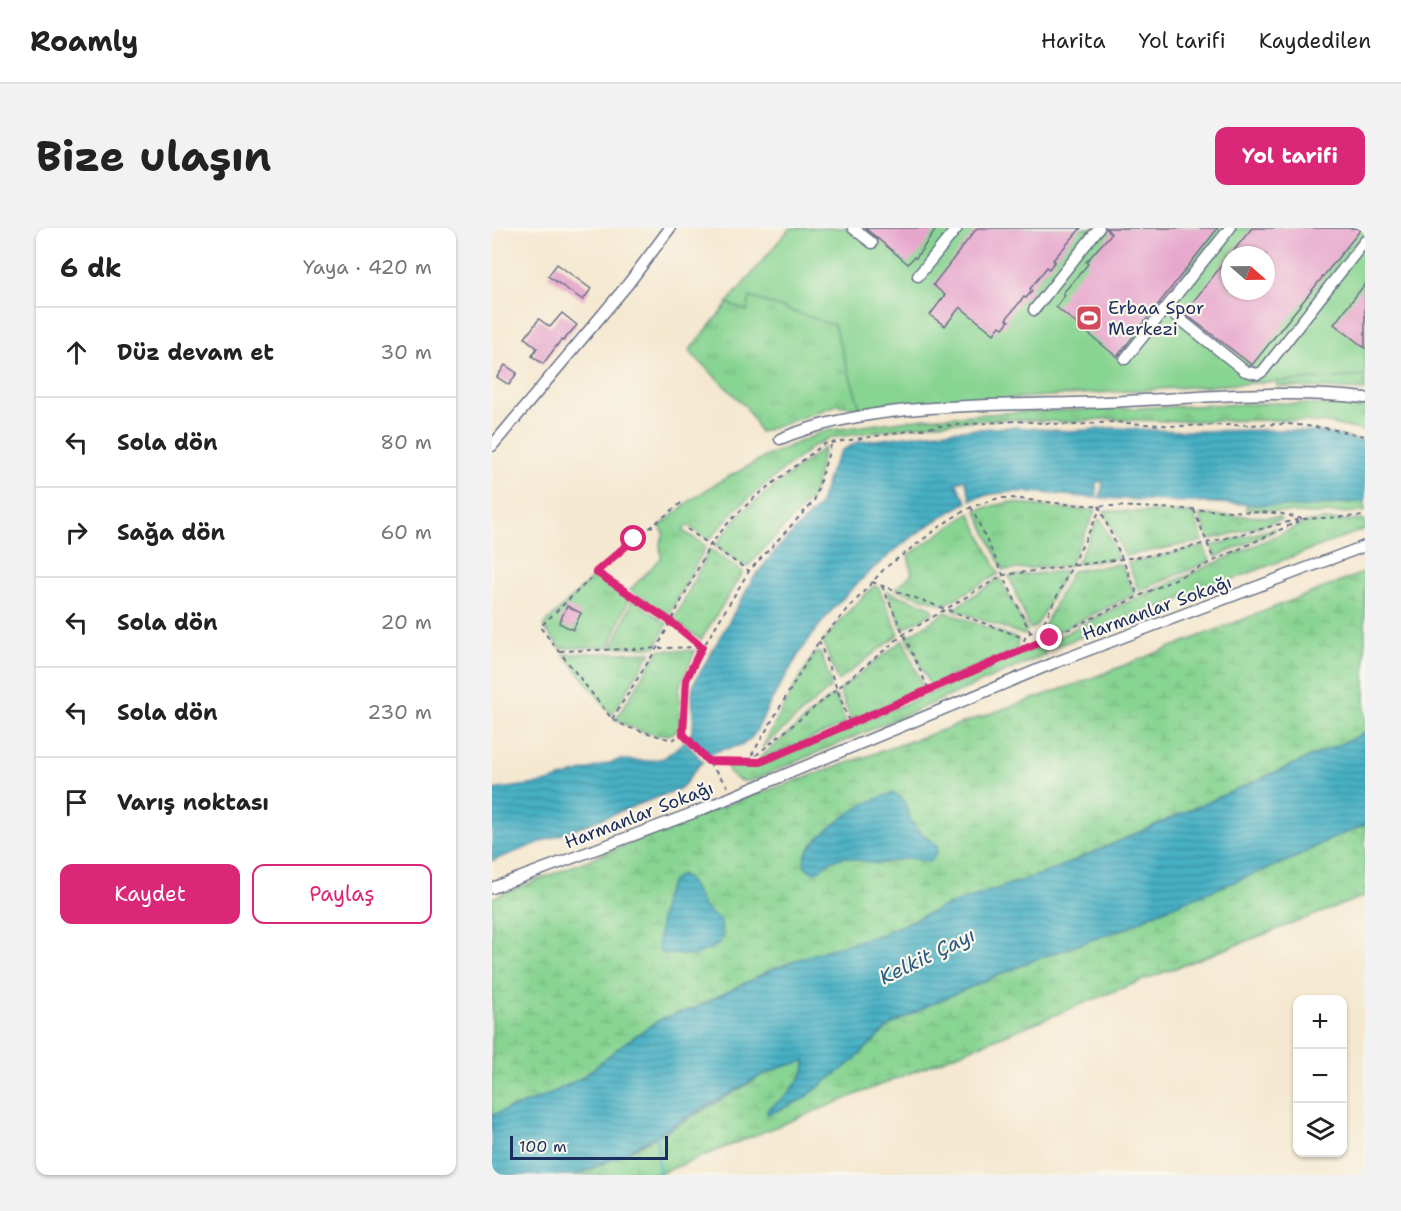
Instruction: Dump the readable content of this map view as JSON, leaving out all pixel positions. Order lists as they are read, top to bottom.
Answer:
{
  "streets": {
    "street": ["Harmanlar Sokağı"]
  },
  "water": ["Kelkit Çayı"],
  "places": {
    "sports": ["Erbaa Spor Merkezi"]
  },
  "scale_bar": "100 m",
  "north": "right",
  "page": {
    "header": "Roamly",
    "nav": ["Harita", "Yol tarifi", "Kaydedilen"],
    "buttons": [
      "Yol tarifi",
      ["Kaydet", "Paylaş"]
    ],
    "title": "Bize ulaşın",
    "heading": ["6 dk", "Yaya · 420 m"],
    "list": [
      ["Düz devam et", "30 m"],
      ["Sola dön", "80 m"],
      ["Sağa dön", "60 m"],
      ["Sola dön", "20 m"],
      ["Sola dön", "230 m"],
      "Varış noktası"
    ],
    "map_buttons": ["+", "−"],
    "scale": "100 m"
  }
}
